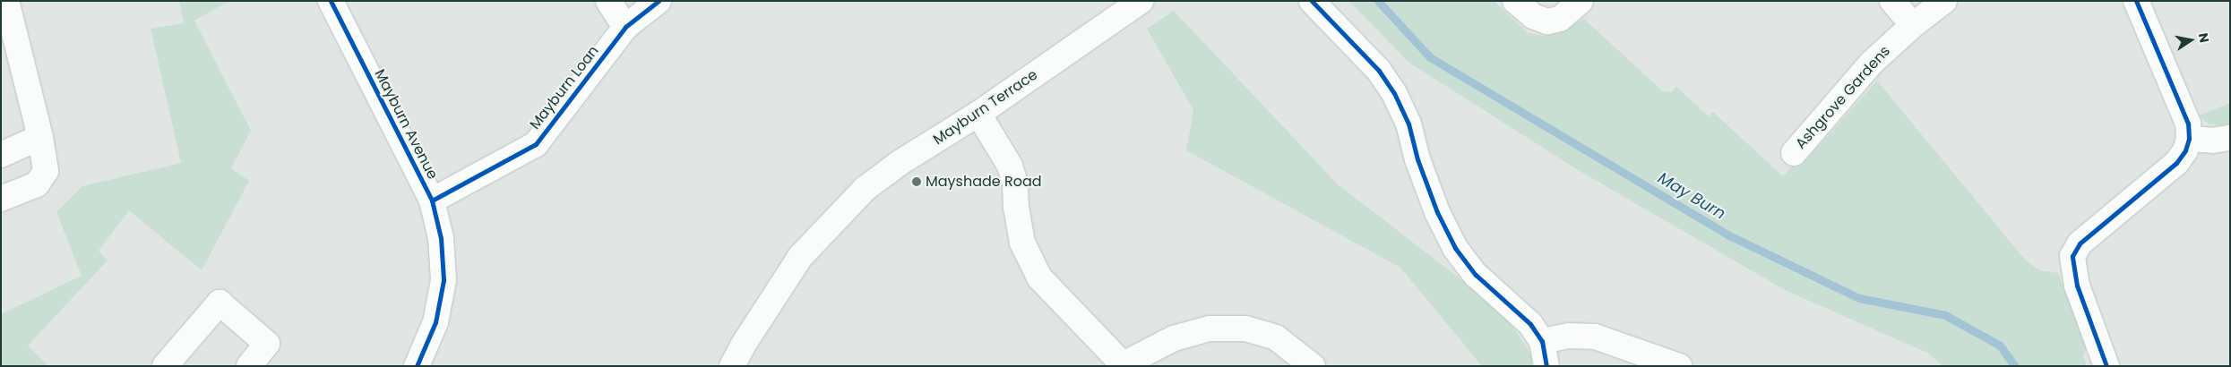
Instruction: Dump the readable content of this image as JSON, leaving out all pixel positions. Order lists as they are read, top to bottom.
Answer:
{
  "streets": {
    "street": [
      "Mayburn Loan",
      "Ashgrove Gardens",
      "Mayburn Terrace",
      "Mayburn Avenue"
    ]
  },
  "crossings": [
    ["Mayburn Loan", "Mayburn Avenue"]
  ],
  "water": ["May Burn"],
  "places": ["Mayshade Road"],
  "north": "right"
}
